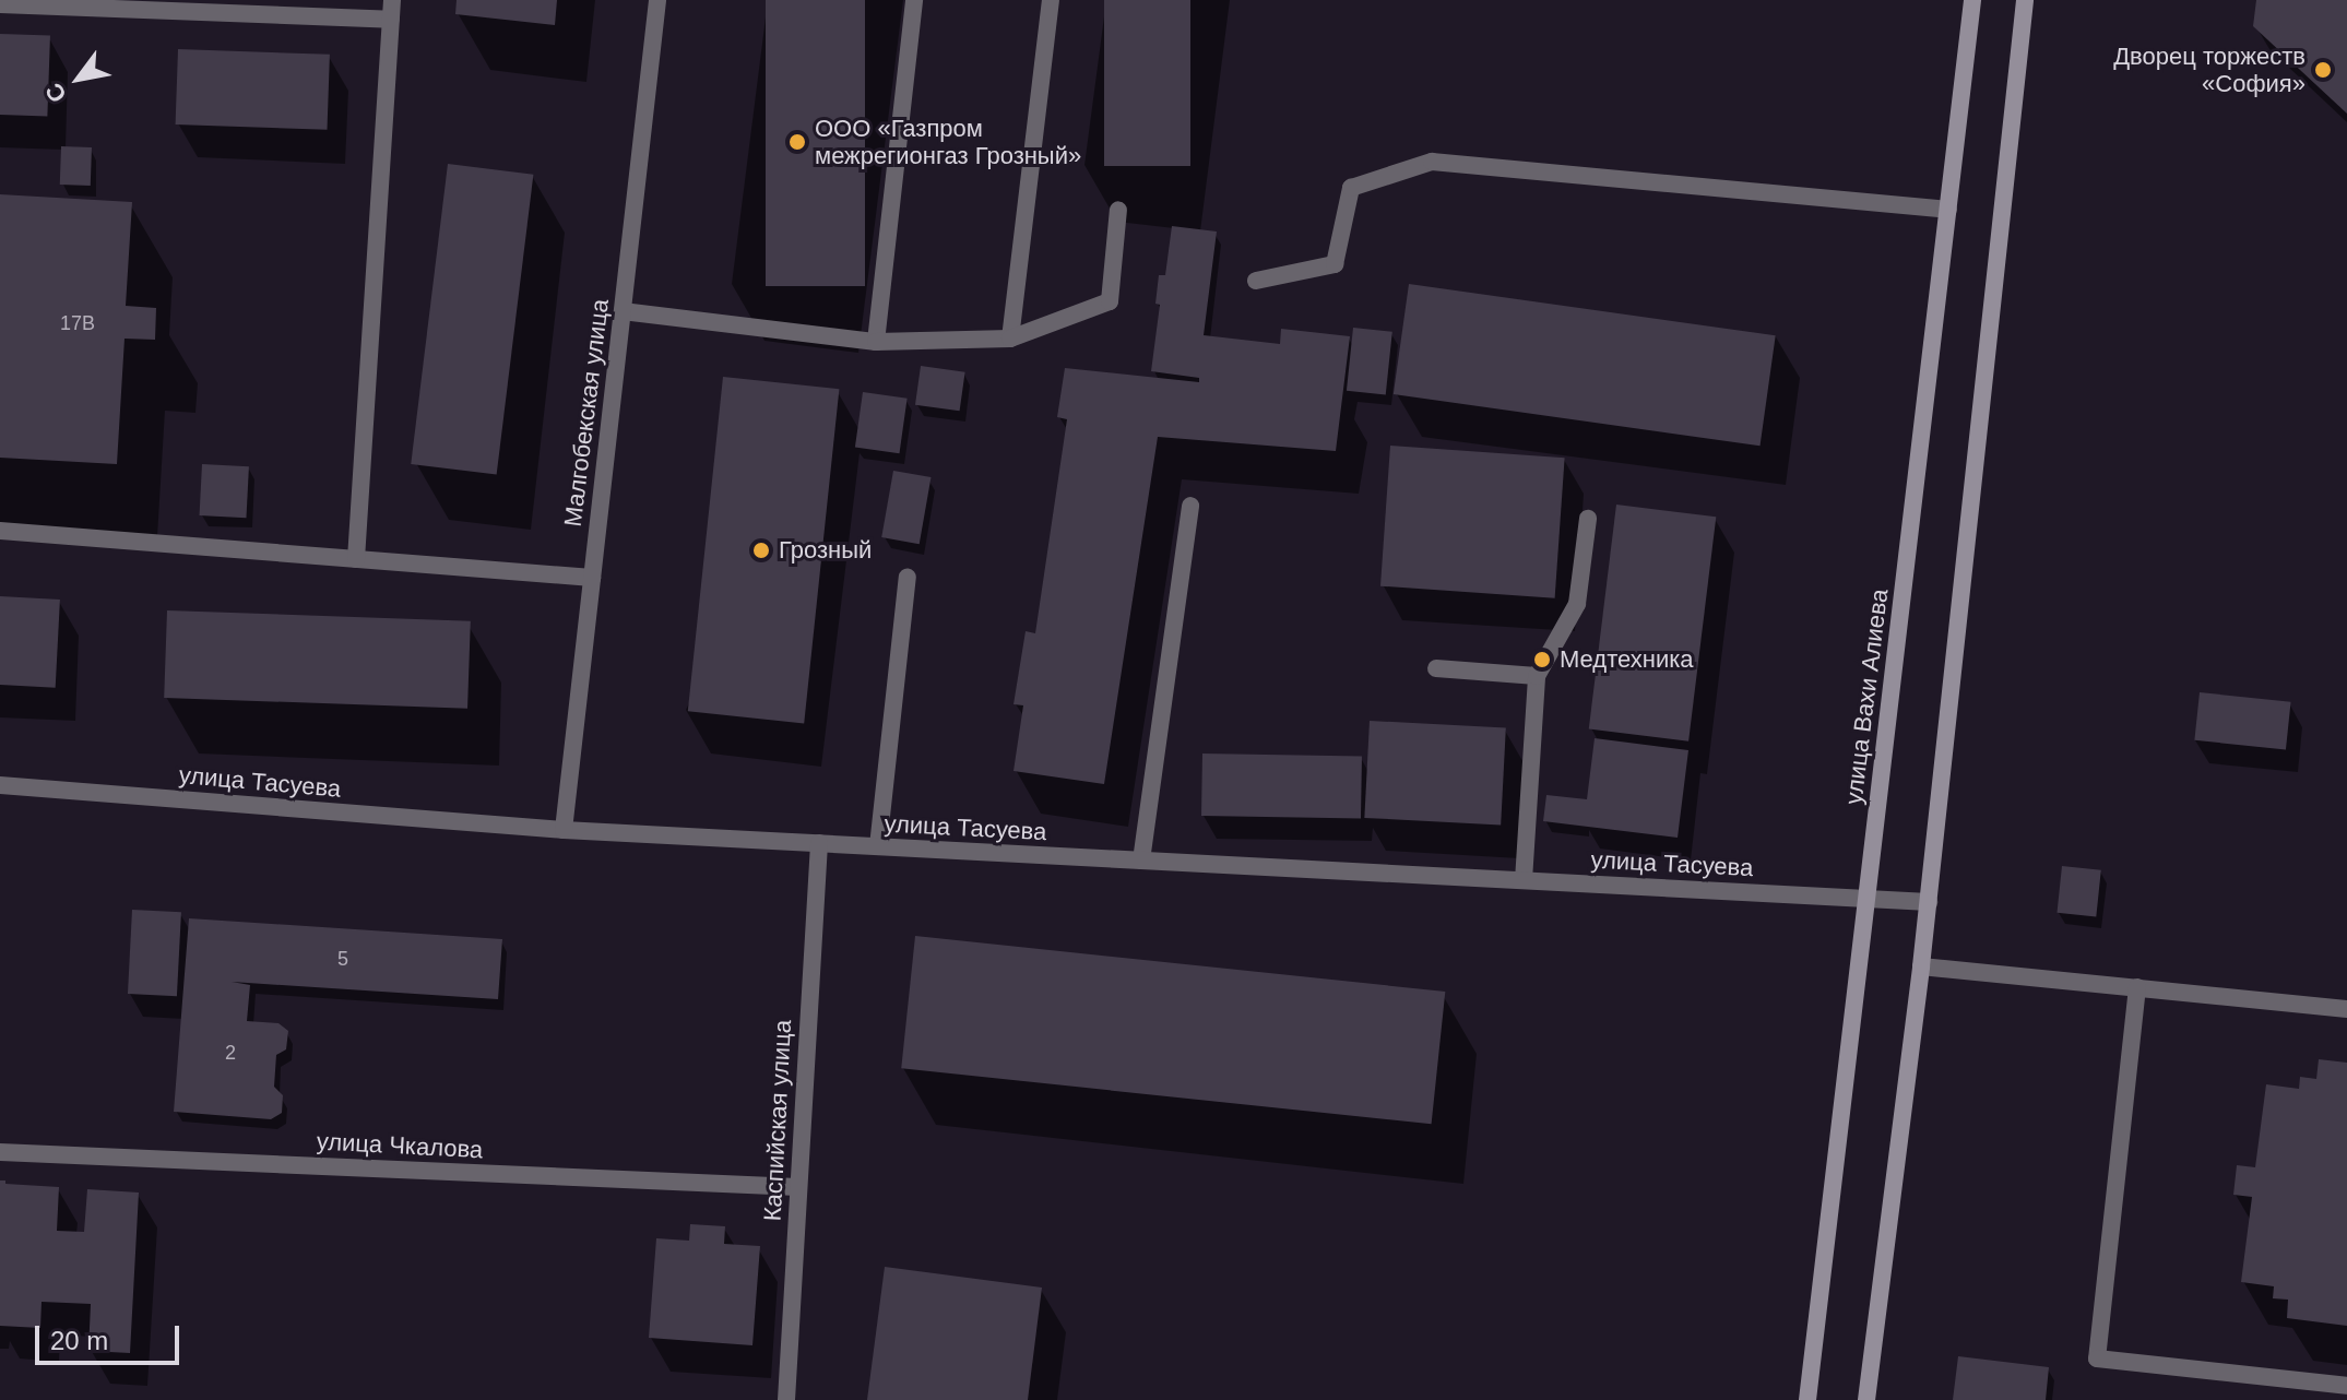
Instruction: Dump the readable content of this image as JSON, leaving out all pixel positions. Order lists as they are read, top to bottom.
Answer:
{
  "streets": {
    "main road": ["улица Вахи Алиева"],
    "street": [
      "Малгобекская улица",
      "улица Тасуева",
      "Каспийская улица",
      "улица Чкалова"
    ]
  },
  "crossings": [
    ["Малгобекская улица", "улица Тасуева"],
    ["улица Вахи Алиева", "улица Тасуева"],
    ["улица Тасуева", "Каспийская улица"],
    ["Каспийская улица", "улица Чкалова"]
  ],
  "places": [
    "Дворец торжеств «София»",
    "ООО «Газпром межрегионгаз Грозный»",
    "Грозный",
    "Медтехника"
  ],
  "house_numbers": ["17В", "5", "2"],
  "scale_bar": "20 m",
  "north": "bottom left"
}
